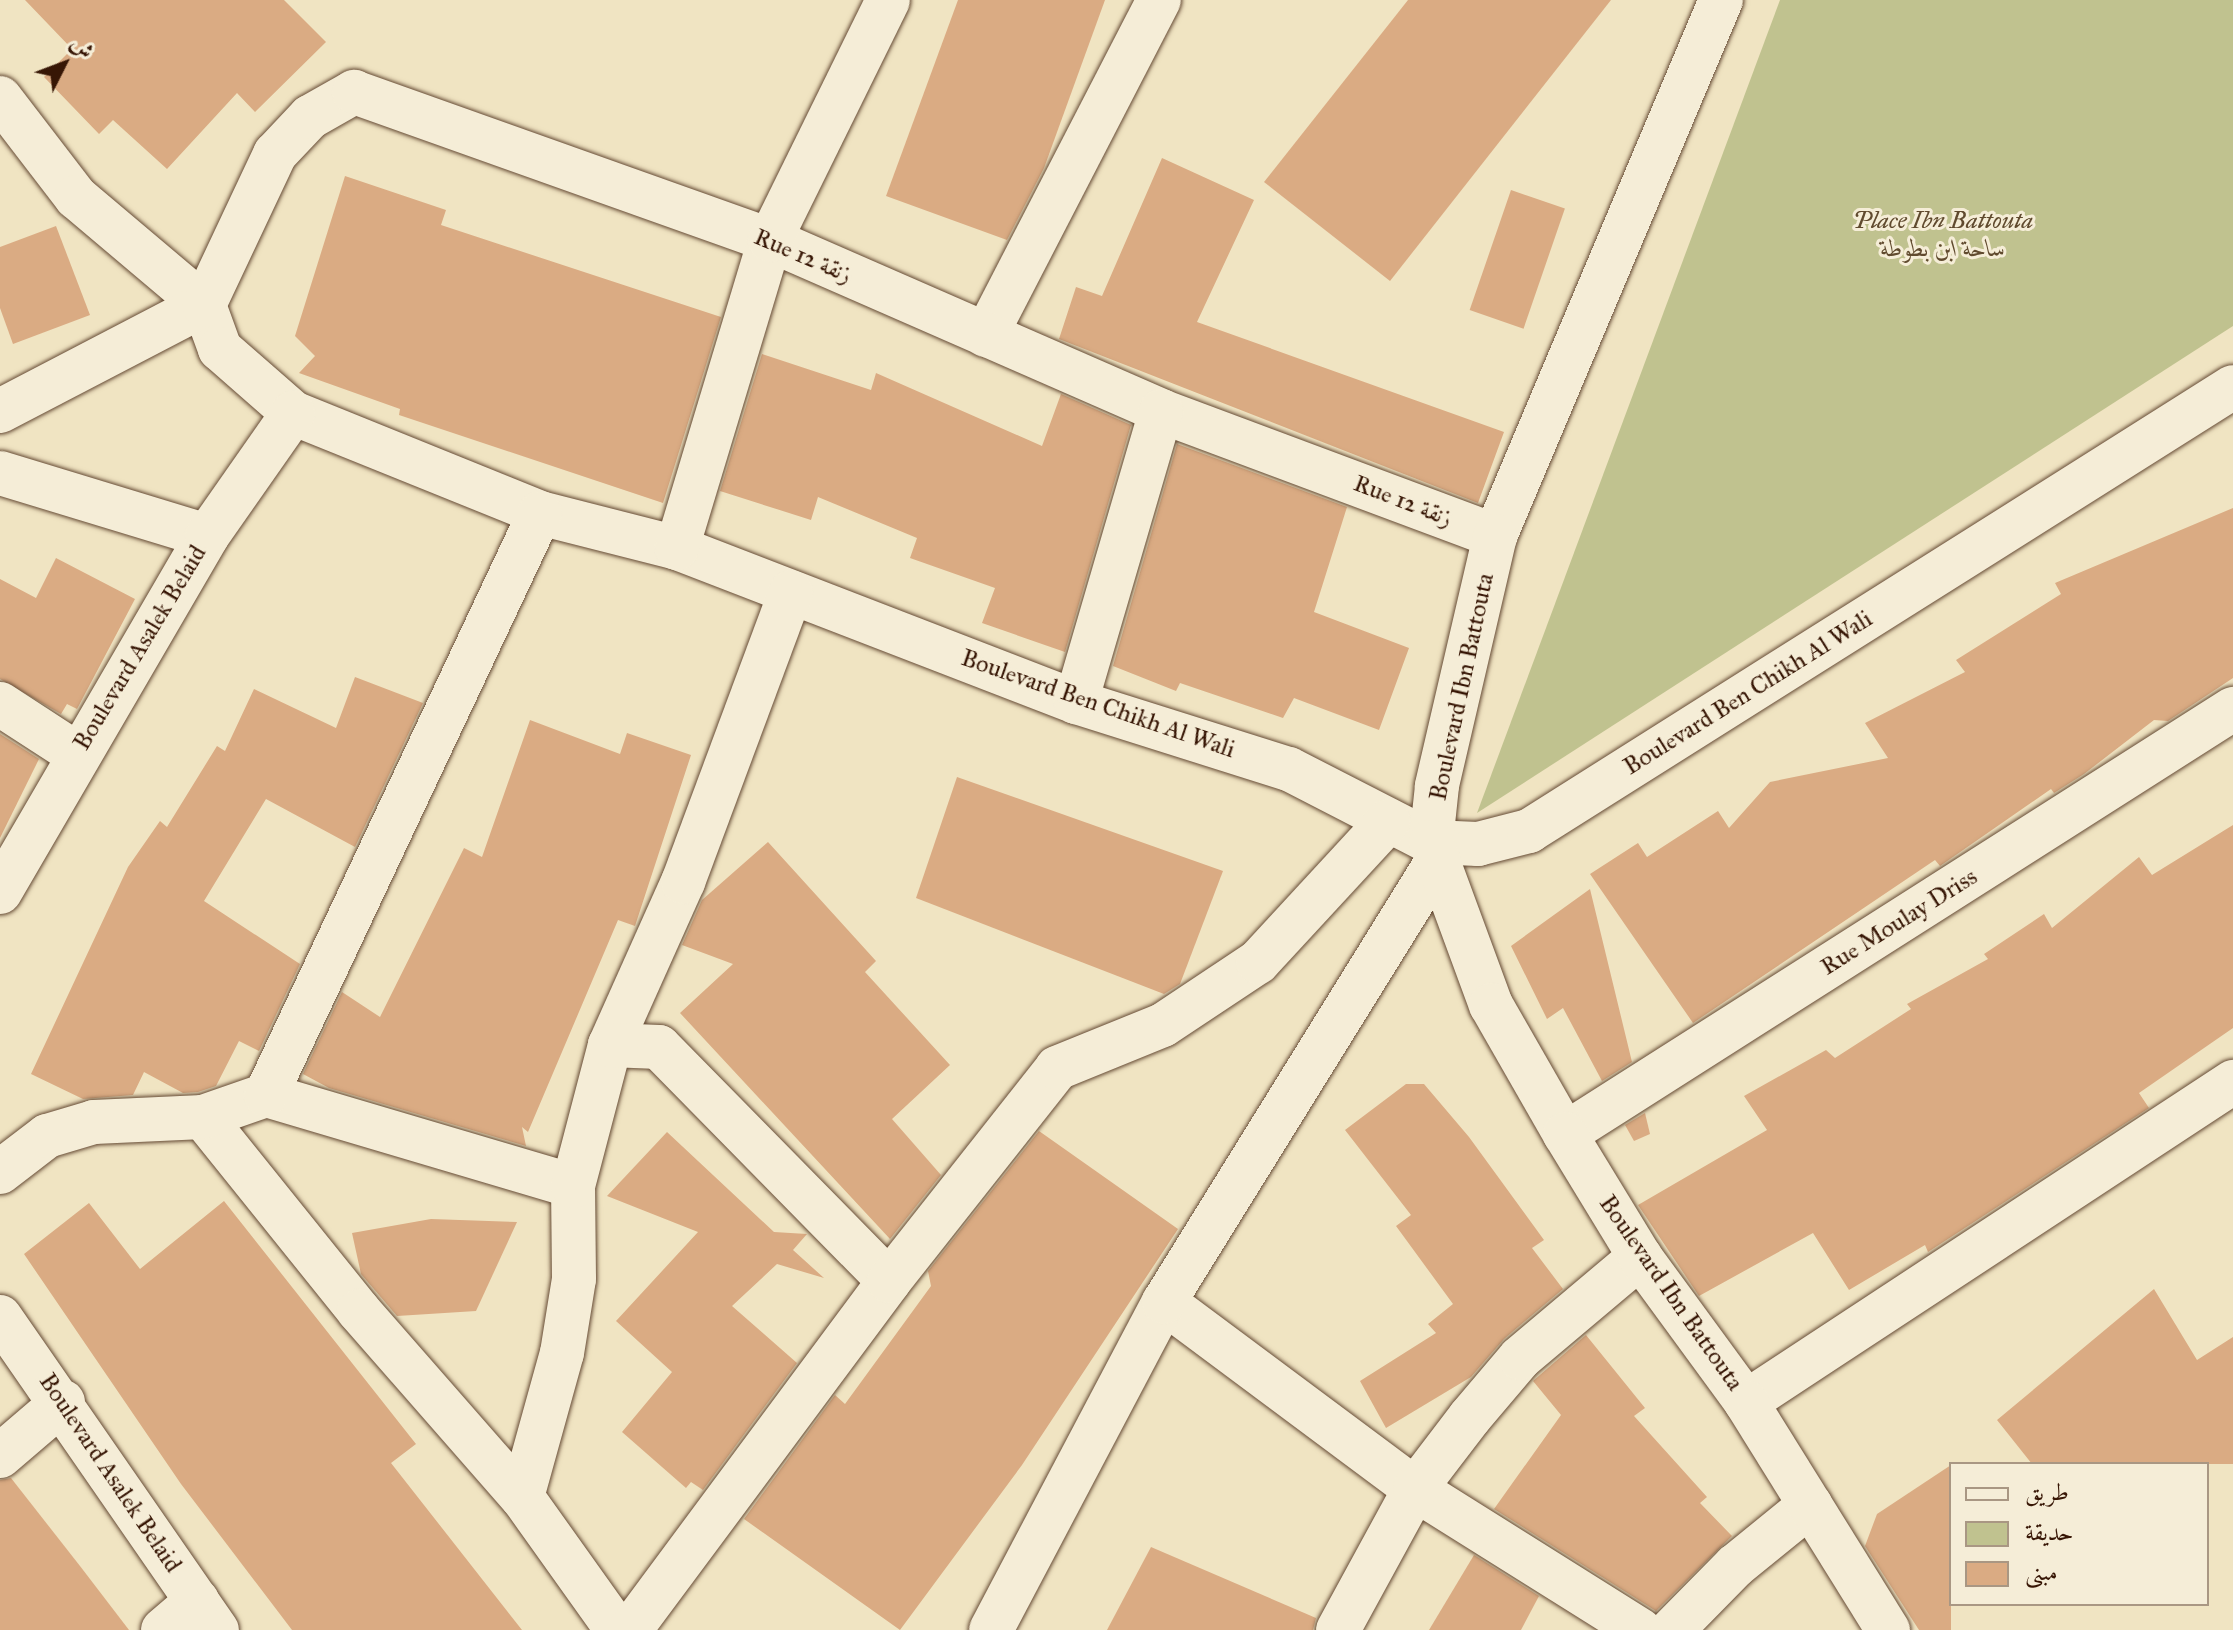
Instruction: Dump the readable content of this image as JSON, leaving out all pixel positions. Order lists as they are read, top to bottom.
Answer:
{
  "streets": {
    "street": [
      "Rue 12 زنقة",
      "Boulevard Asalek Belaid",
      "Boulevard Ibn Battouta",
      "Boulevard Ben Chikh Al Wali",
      "Rue Moulay Driss"
    ]
  },
  "crossings": [
    ["Rue 12 زنقة", "Boulevard Ibn Battouta"],
    ["Rue 12 زنقة", "Boulevard Ben Chikh Al Wali"],
    ["Boulevard Asalek Belaid", "Boulevard Ben Chikh Al Wali"],
    ["Boulevard Ibn Battouta", "Boulevard Ben Chikh Al Wali"],
    ["Boulevard Ibn Battouta", "Rue Moulay Driss"]
  ],
  "parks": ["Place Ibn Battouta ساحة ابن بطوطة"],
  "legend": ["طريق", "حديقة", "مبنى"],
  "north": "top right"
}
